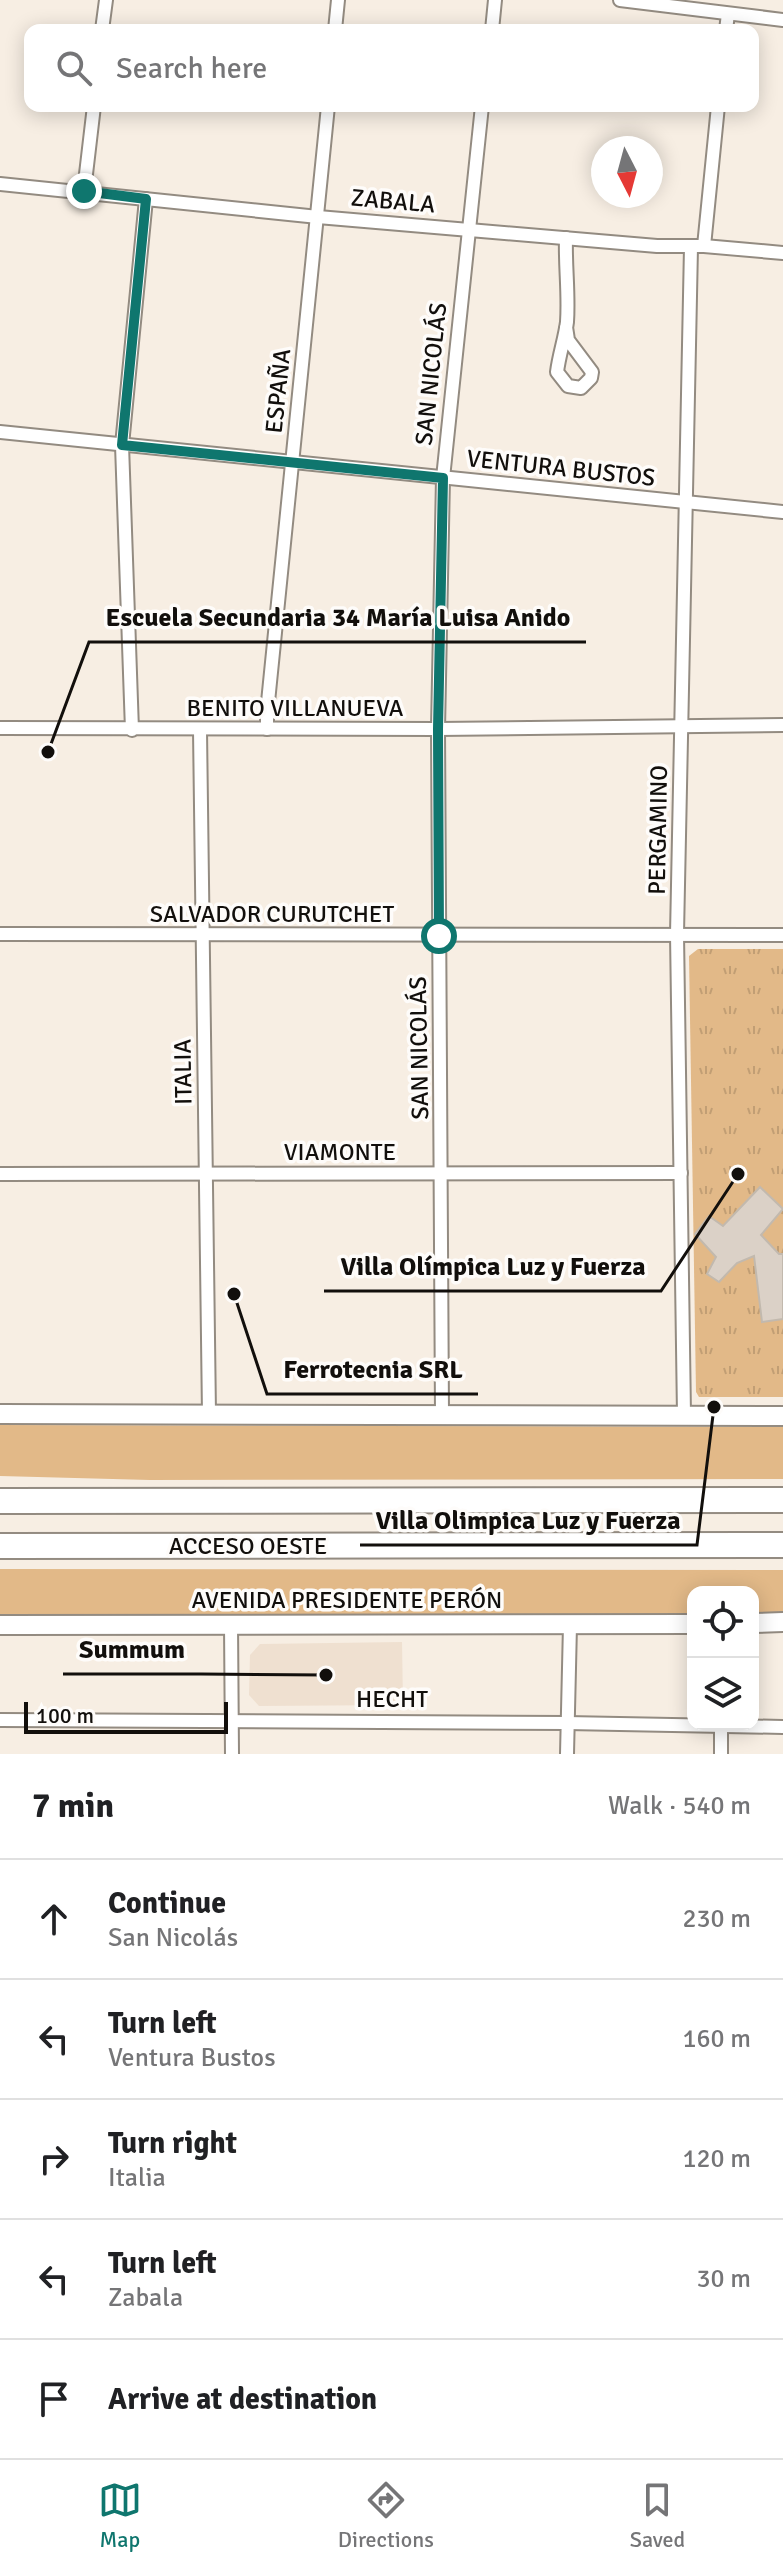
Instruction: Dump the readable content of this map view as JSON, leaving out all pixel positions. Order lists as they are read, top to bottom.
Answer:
{
  "streets": {
    "highway": ["ACCESO OESTE"],
    "street": [
      "ZABALA",
      "SAN NICOLÁS",
      "ESPAÑA",
      "VENTURA BUSTOS",
      "BENITO VILLANUEVA",
      "PERGAMINO",
      "SALVADOR CURUTCHET",
      "ITALIA",
      "VIAMONTE",
      "AVENIDA PRESIDENTE PERÓN",
      "HECHT"
    ]
  },
  "crossings": [
    ["ZABALA", "SAN NICOLÁS"],
    ["ZABALA", "ESPAÑA"],
    ["ZABALA", "PERGAMINO"],
    ["SAN NICOLÁS", "VENTURA BUSTOS"],
    ["SAN NICOLÁS", "BENITO VILLANUEVA"],
    ["SAN NICOLÁS", "SALVADOR CURUTCHET"],
    ["SAN NICOLÁS", "VIAMONTE"],
    ["ESPAÑA", "VENTURA BUSTOS"],
    ["ESPAÑA", "BENITO VILLANUEVA"],
    ["VENTURA BUSTOS", "PERGAMINO"],
    ["BENITO VILLANUEVA", "PERGAMINO"],
    ["BENITO VILLANUEVA", "ITALIA"],
    ["PERGAMINO", "SALVADOR CURUTCHET"],
    ["PERGAMINO", "VIAMONTE"],
    ["SALVADOR CURUTCHET", "ITALIA"],
    ["ITALIA", "VIAMONTE"]
  ],
  "places": [
    "Escuela Secundaria 34 María Luisa Anido",
    "Villa Olímpica Luz y Fuerza",
    "Ferrotecnia SRL",
    "Villa Olimpica Luz y Fuerza",
    "Summum"
  ],
  "scale_bar": "100 m",
  "north": "bottom",
  "page": {
    "search": "Search here",
    "scale": "100 m",
    "heading": ["7 min", "Walk · 540 m"],
    "list": [
      ["Continue", "San Nicolás", "230 m"],
      ["Turn left", "Ventura Bustos", "160 m"],
      ["Turn right", "Italia", "120 m"],
      ["Turn left", "Zabala", "30 m"],
      "Arrive at destination"
    ],
    "nav": ["Map", "Directions", "Saved"]
  }
}
